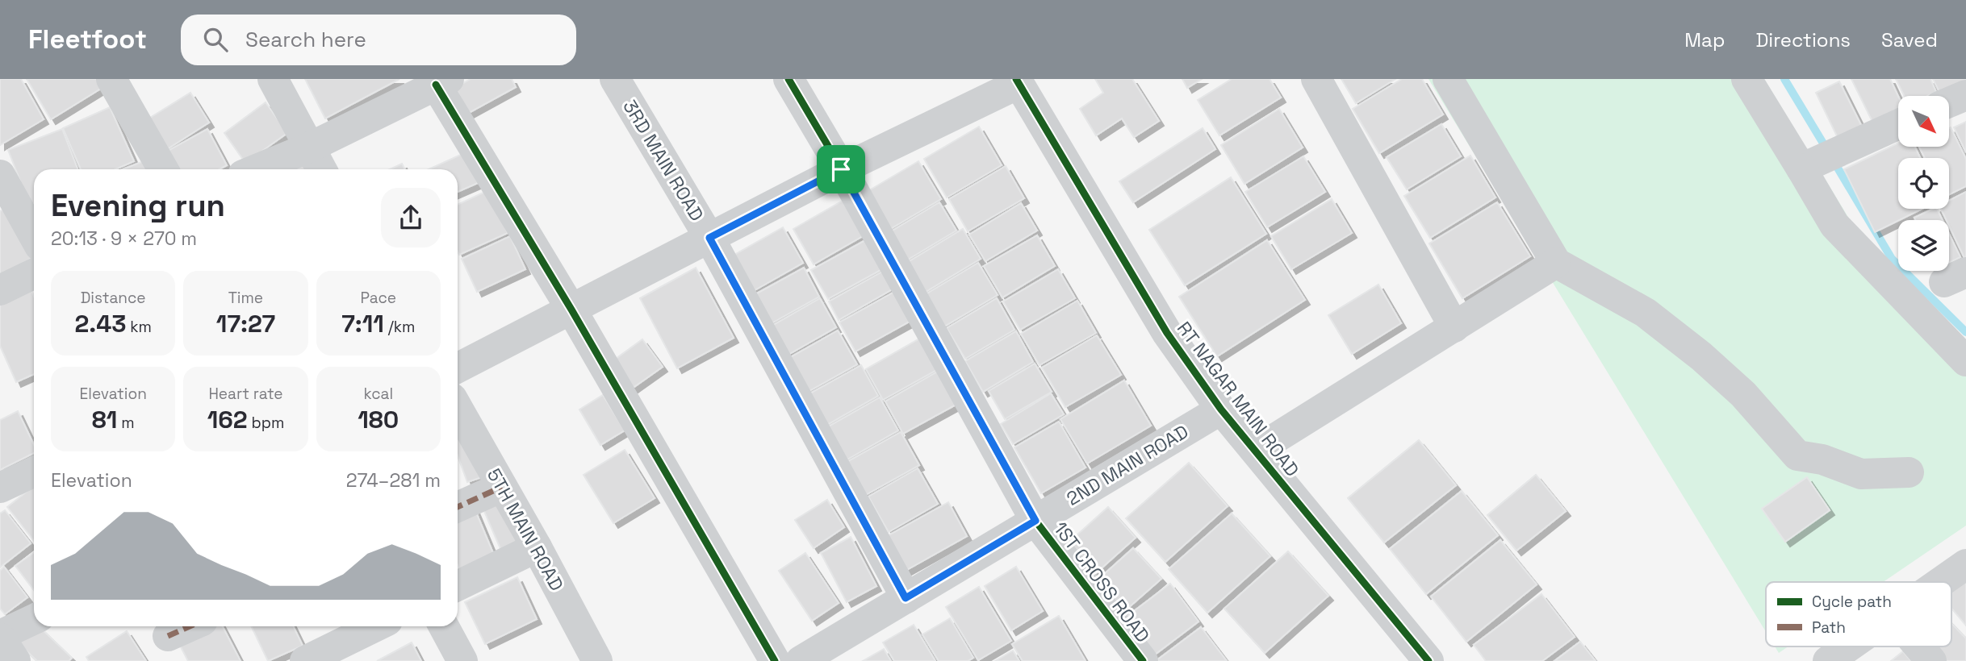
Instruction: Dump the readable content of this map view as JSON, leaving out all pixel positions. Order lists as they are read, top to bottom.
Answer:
{
  "streets": {
    "street": [
      "3RD MAIN ROAD",
      "RT NAGAR MAIN ROAD",
      "2ND MAIN ROAD",
      "5TH MAIN ROAD",
      "1ST CROSS ROAD"
    ]
  },
  "crossings": [
    ["3RD MAIN ROAD", "2ND MAIN ROAD"],
    ["RT NAGAR MAIN ROAD", "2ND MAIN ROAD"],
    ["2ND MAIN ROAD", "1ST CROSS ROAD"]
  ],
  "legend": ["Cycle path", "Path"],
  "north": "bottom right",
  "page": {
    "header": "Fleetfoot",
    "search": "Search here",
    "nav": ["Map", "Directions", "Saved"],
    "heading": ["Evening run", "20:13 · 9 × 270 m"],
    "stats": [
      ["Distance", "2.43 km"],
      ["Time", "17:27"],
      ["Pace", "7:11 /km"],
      ["Elevation", "81 m"],
      ["Heart rate", "162 bpm"],
      ["kcal", "180"]
    ],
    "chart": ["Elevation", "274–281 m"]
  }
}
